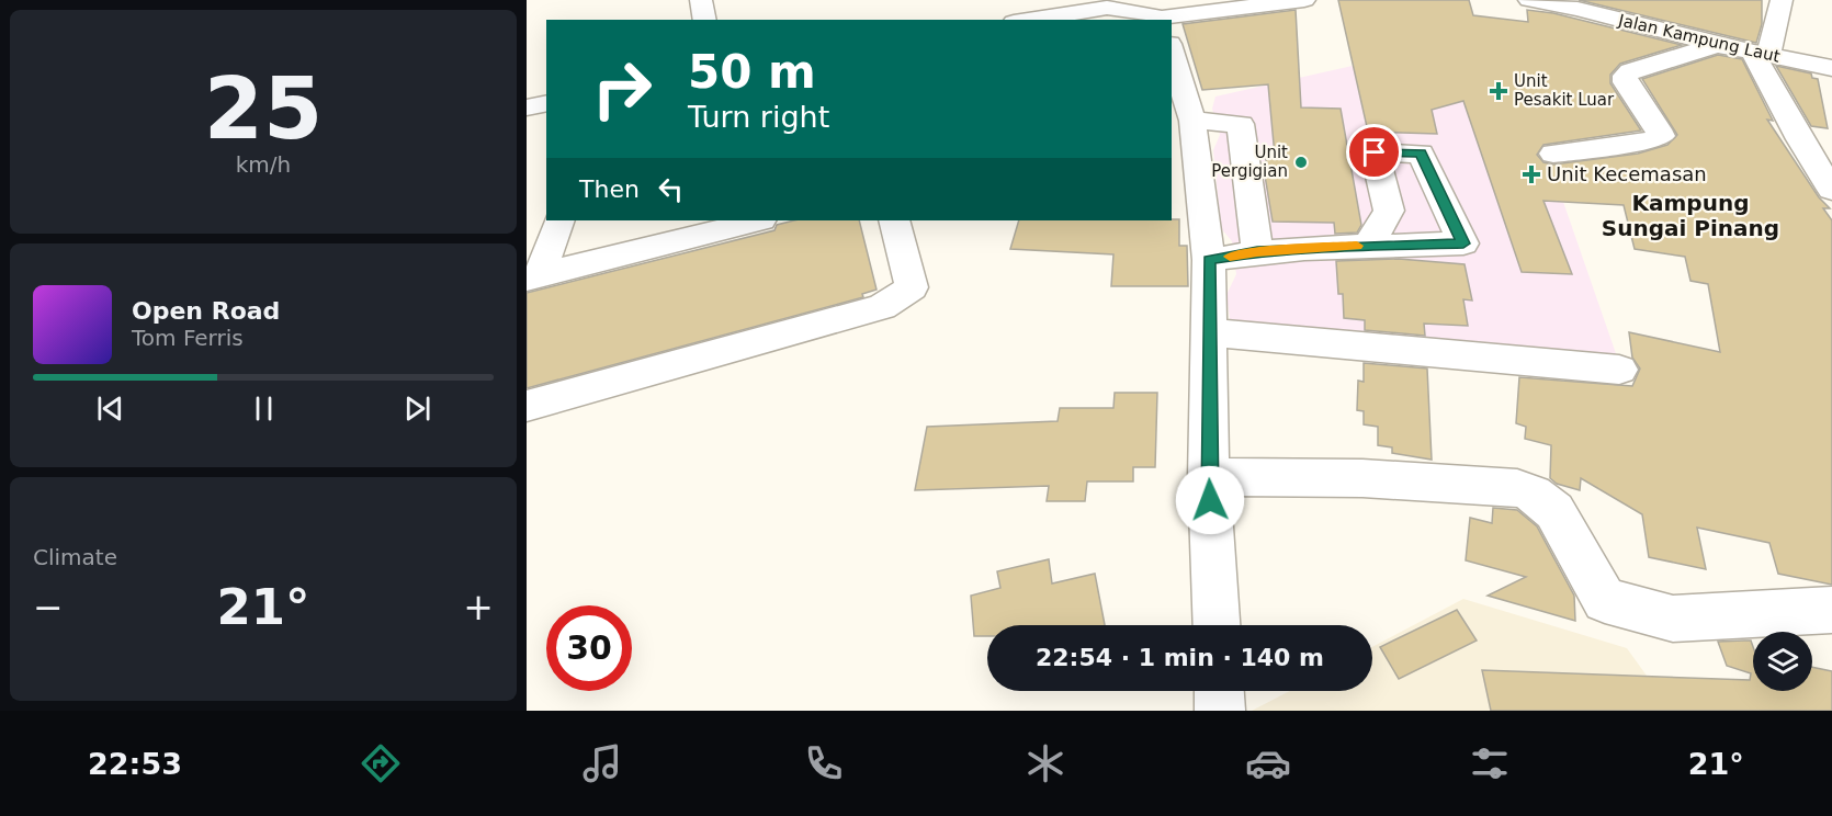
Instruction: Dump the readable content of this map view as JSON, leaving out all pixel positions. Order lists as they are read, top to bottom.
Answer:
{
  "streets": {
    "street": ["Jalan Kampung Laut"]
  },
  "districts": ["Kampung Sungai Pinang"],
  "places": {
    "health": ["Unit Pesakit Luar", "Unit Kecemasan"],
    "other": ["Unit Pergigian"]
  },
  "page": {
    "tile": [
      ["25", "km/h"],
      "Climate"
    ],
    "turn": ["50 m", "Turn right"],
    "then": "Then",
    "song": ["Open Road", "Tom Ferris"],
    "heat": ["−", "21°", "+"],
    "limit": "30",
    "trip": "22:54 · 1 min · 140 m",
    "tabs": ["22:53", "21°"]
  }
}
